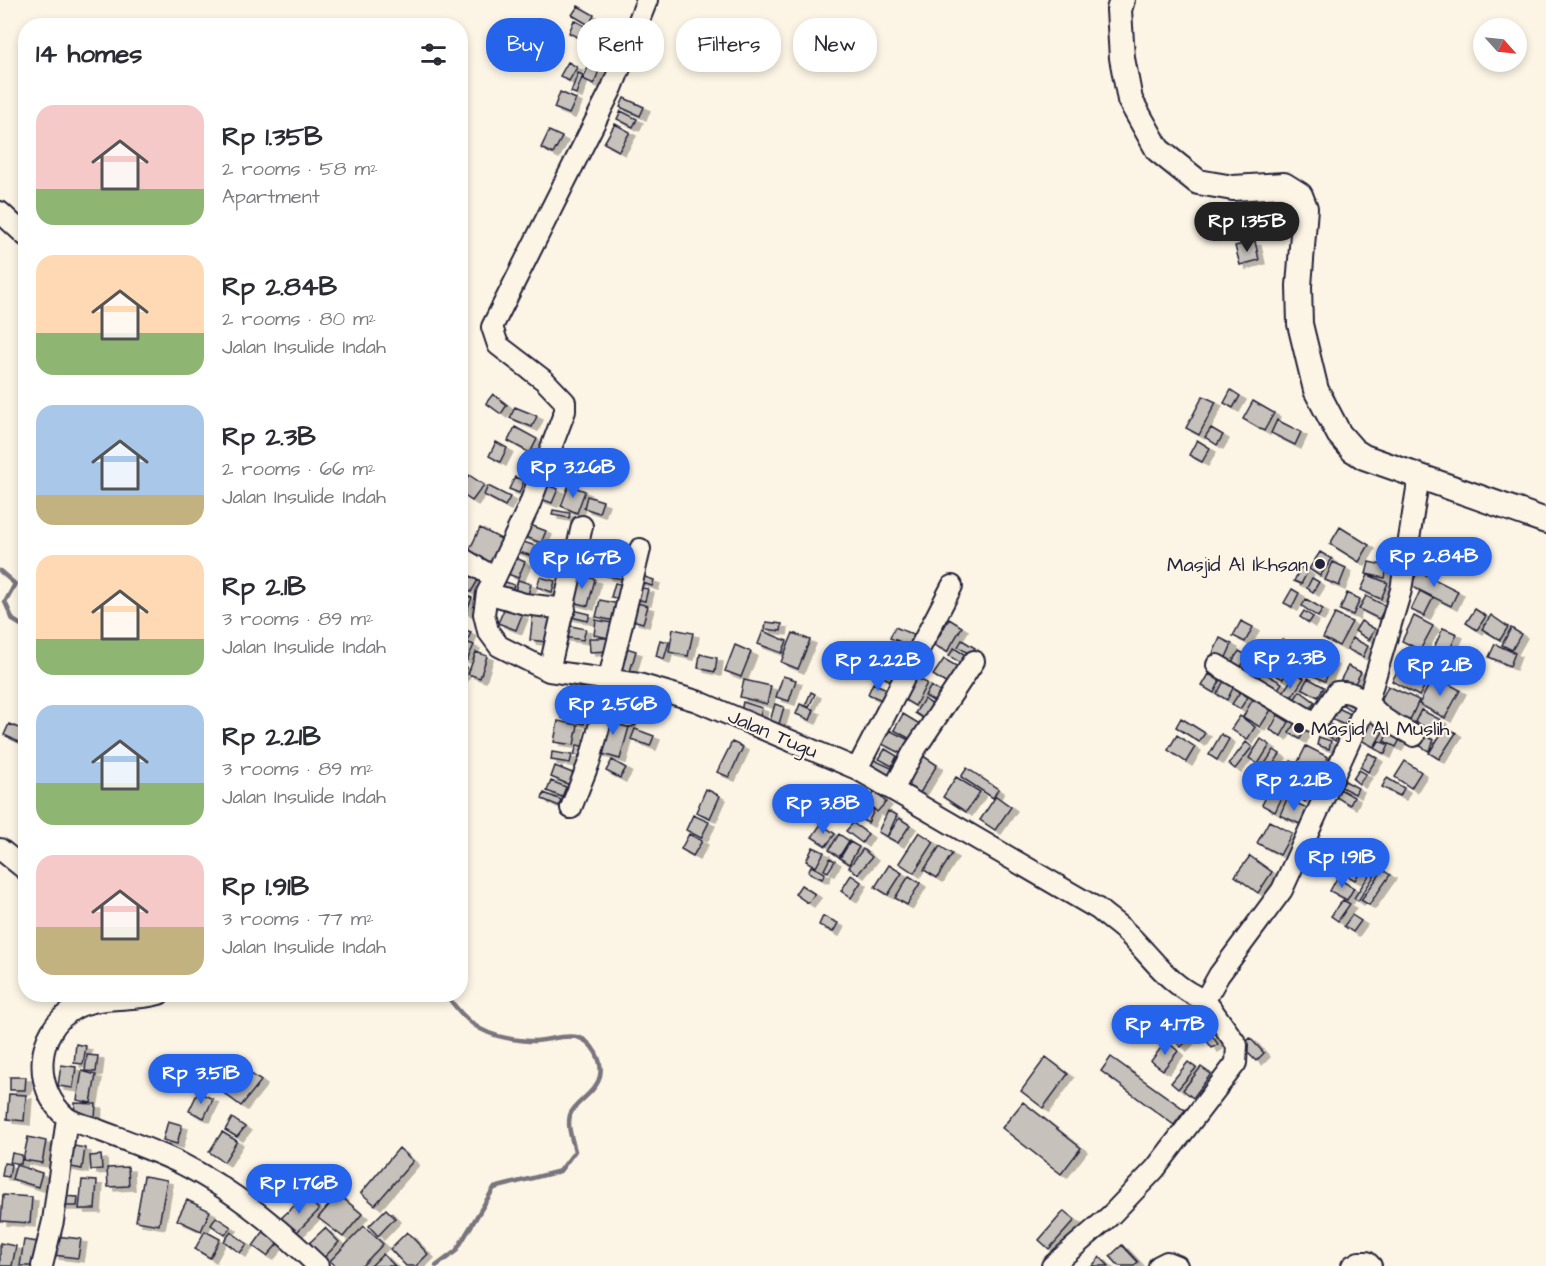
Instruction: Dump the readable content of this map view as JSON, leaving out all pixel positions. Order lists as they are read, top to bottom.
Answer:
{
  "streets": {
    "street": ["Jalan Tugu"]
  },
  "places": ["Masjid Al Ikhsan", "Masjid Al Muslih"],
  "north": "bottom right",
  "page": {
    "chip": [
      "Buy",
      "Rent",
      "Filters",
      "New"
    ],
    "heading": "14 homes",
    "list": [
      {
        "name": "Rp 1.35B",
        "note": "2 rooms · 58 m² · Apartment"
      },
      {
        "name": "Rp 2.84B",
        "note": "2 rooms · 80 m² · Jalan Insulide Indah"
      },
      {
        "name": "Rp 2.3B",
        "note": "2 rooms · 66 m² · Jalan Insulide Indah"
      },
      {
        "name": "Rp 2.1B",
        "note": "3 rooms · 89 m² · Jalan Insulide Indah"
      },
      {
        "name": "Rp 2.21B",
        "note": "3 rooms · 89 m² · Jalan Insulide Indah"
      },
      {
        "name": "Rp 1.91B",
        "note": "3 rooms · 77 m² · Jalan Insulide Indah"
      }
    ],
    "price": [
      "Rp 1.35B",
      "Rp 3.26B",
      "Rp 2.84B",
      "Rp 1.67B",
      "Rp 2.3B",
      "Rp 2.22B",
      "Rp 2.1B",
      "Rp 2.56B",
      "Rp 2.21B",
      "Rp 3.8B",
      "Rp 1.91B",
      "Rp 4.17B",
      "Rp 3.51B",
      "Rp 1.76B"
    ]
  }
}
